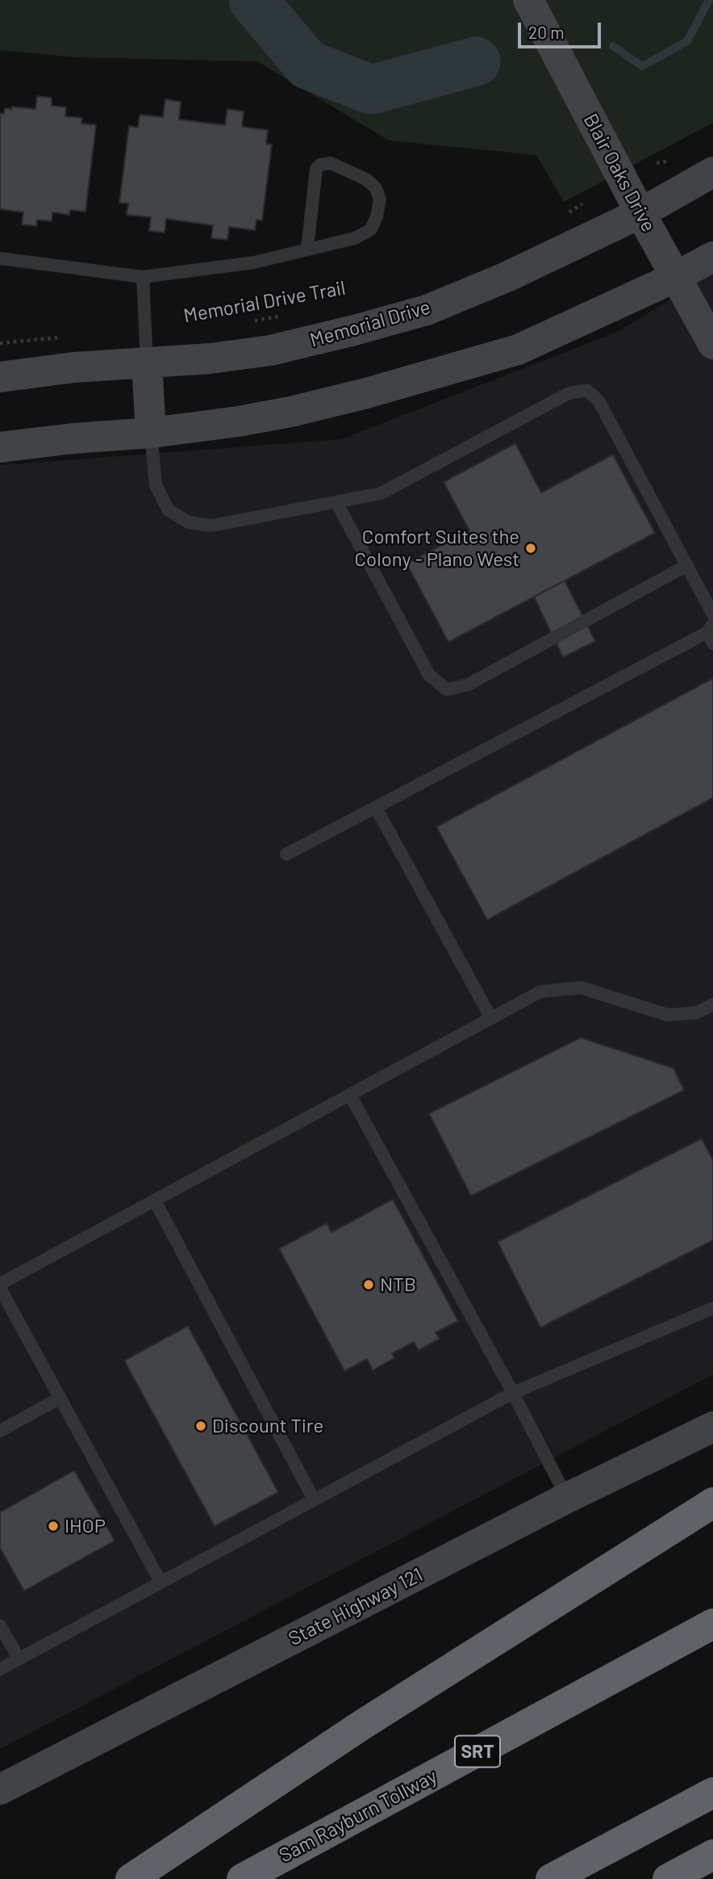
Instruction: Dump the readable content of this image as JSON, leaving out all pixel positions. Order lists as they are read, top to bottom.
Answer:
{
  "streets": {
    "highway": ["SRT", "Sam Rayburn Tollway"],
    "street": ["Blair Oaks Drive", "Memorial Drive", "State Highway 121"],
    "path": ["Memorial Drive Trail"]
  },
  "crossings": [
    ["Blair Oaks Drive", "Memorial Drive"]
  ],
  "places": [
    "Comfort Suites the Colony - Plano West",
    "NTB",
    "Discount Tire",
    "IHOP"
  ],
  "scale_bar": "20 m"
}
